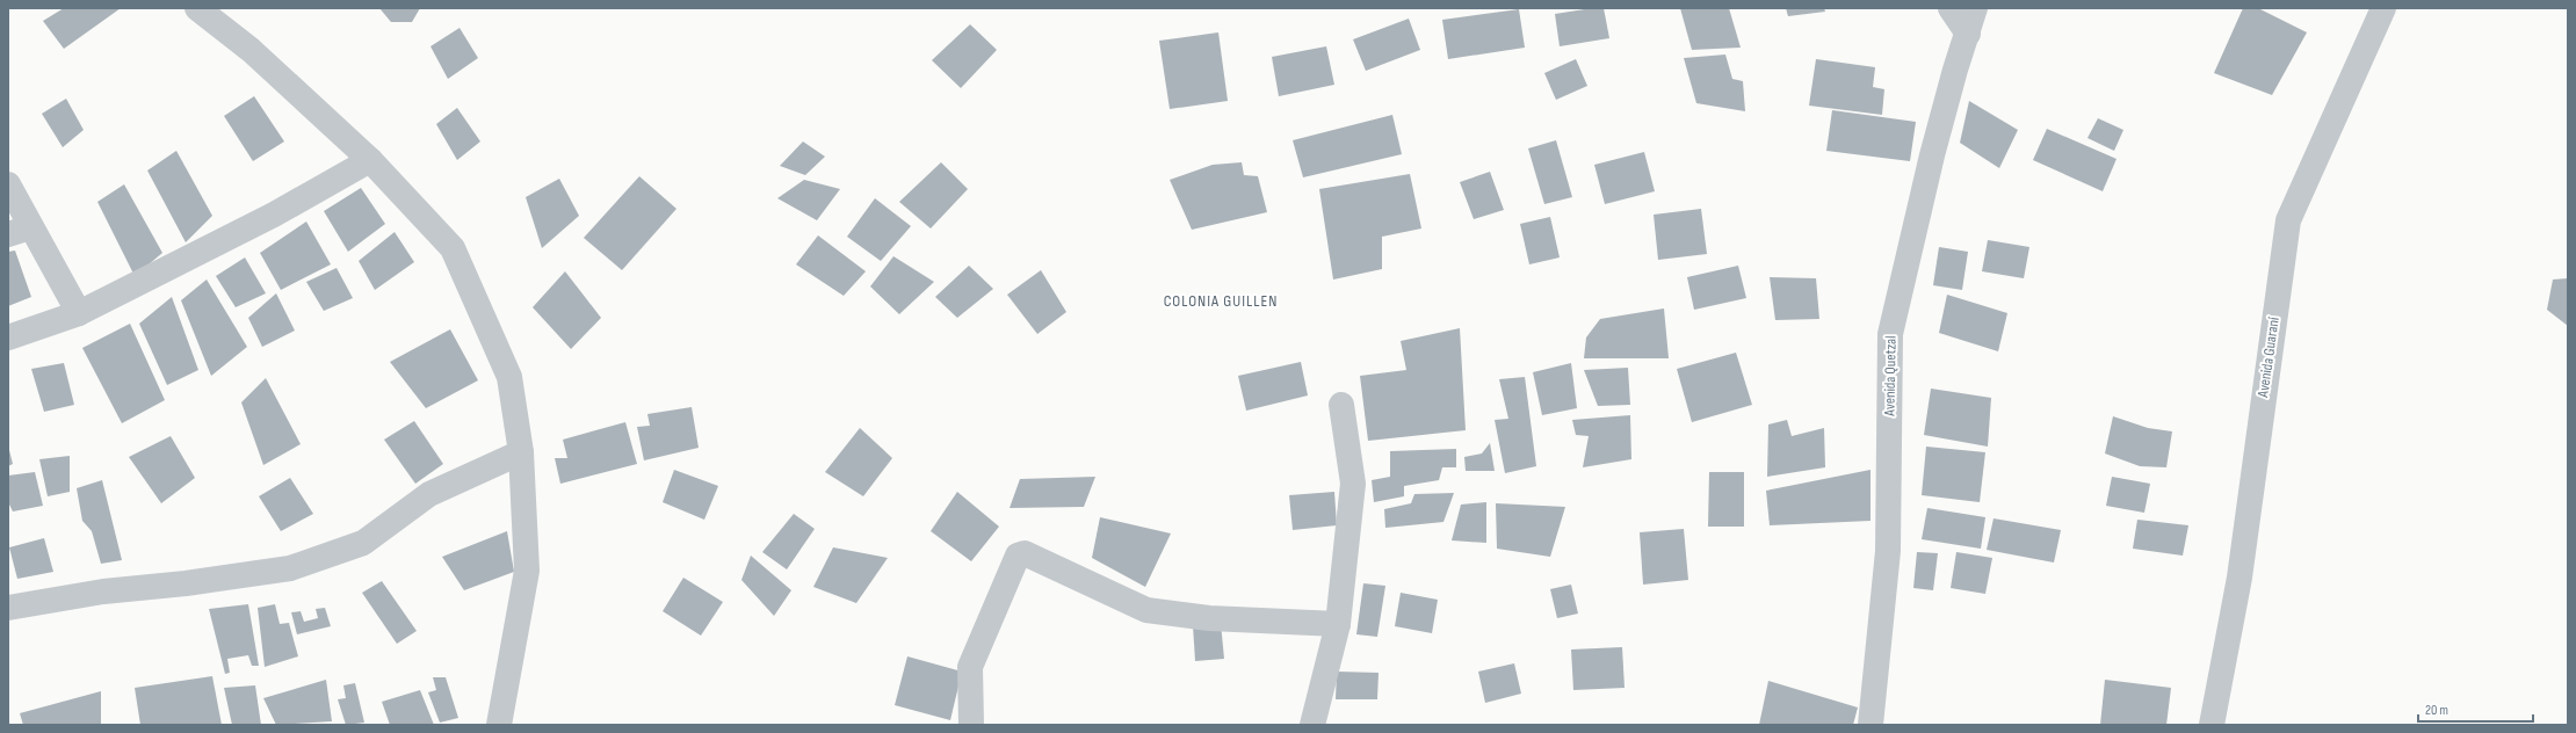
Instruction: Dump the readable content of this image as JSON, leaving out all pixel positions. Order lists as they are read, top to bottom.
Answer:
{
  "streets": {
    "street": ["Avenida Guaraní", "Avenida Quetzal"]
  },
  "districts": ["COLONIA GUILLEN"],
  "scale_bar": "20 m"
}
